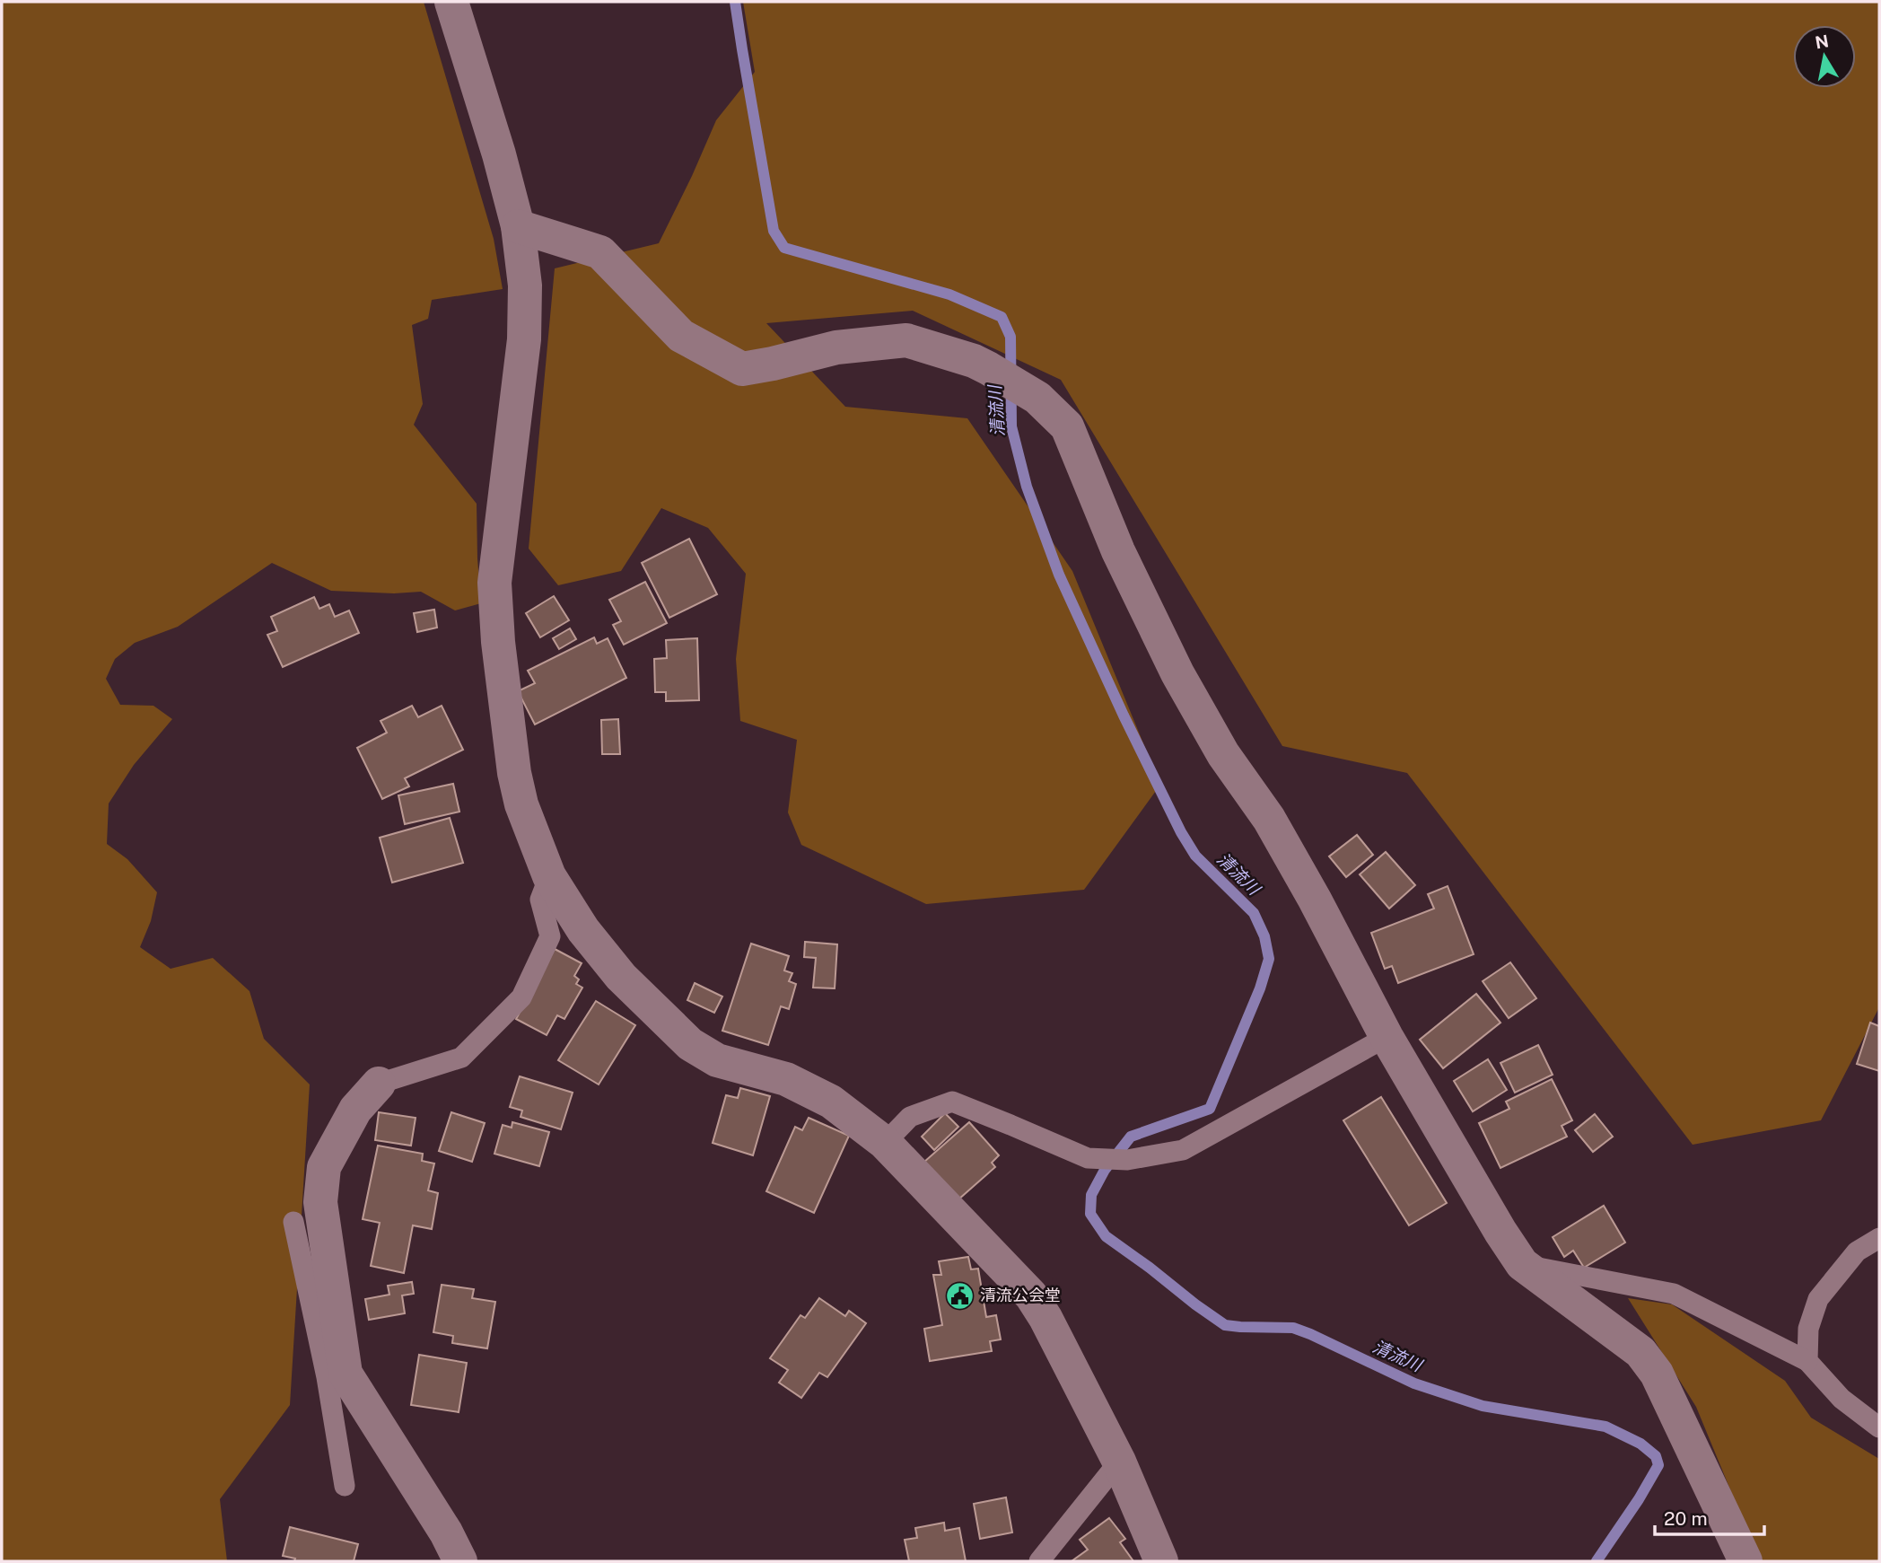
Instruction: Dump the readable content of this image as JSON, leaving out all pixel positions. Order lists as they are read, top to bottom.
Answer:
{
  "water": ["清流川"],
  "places": {
    "public building": ["清流公会堂"]
  },
  "scale_bar": "20 m",
  "north": "top"
}
